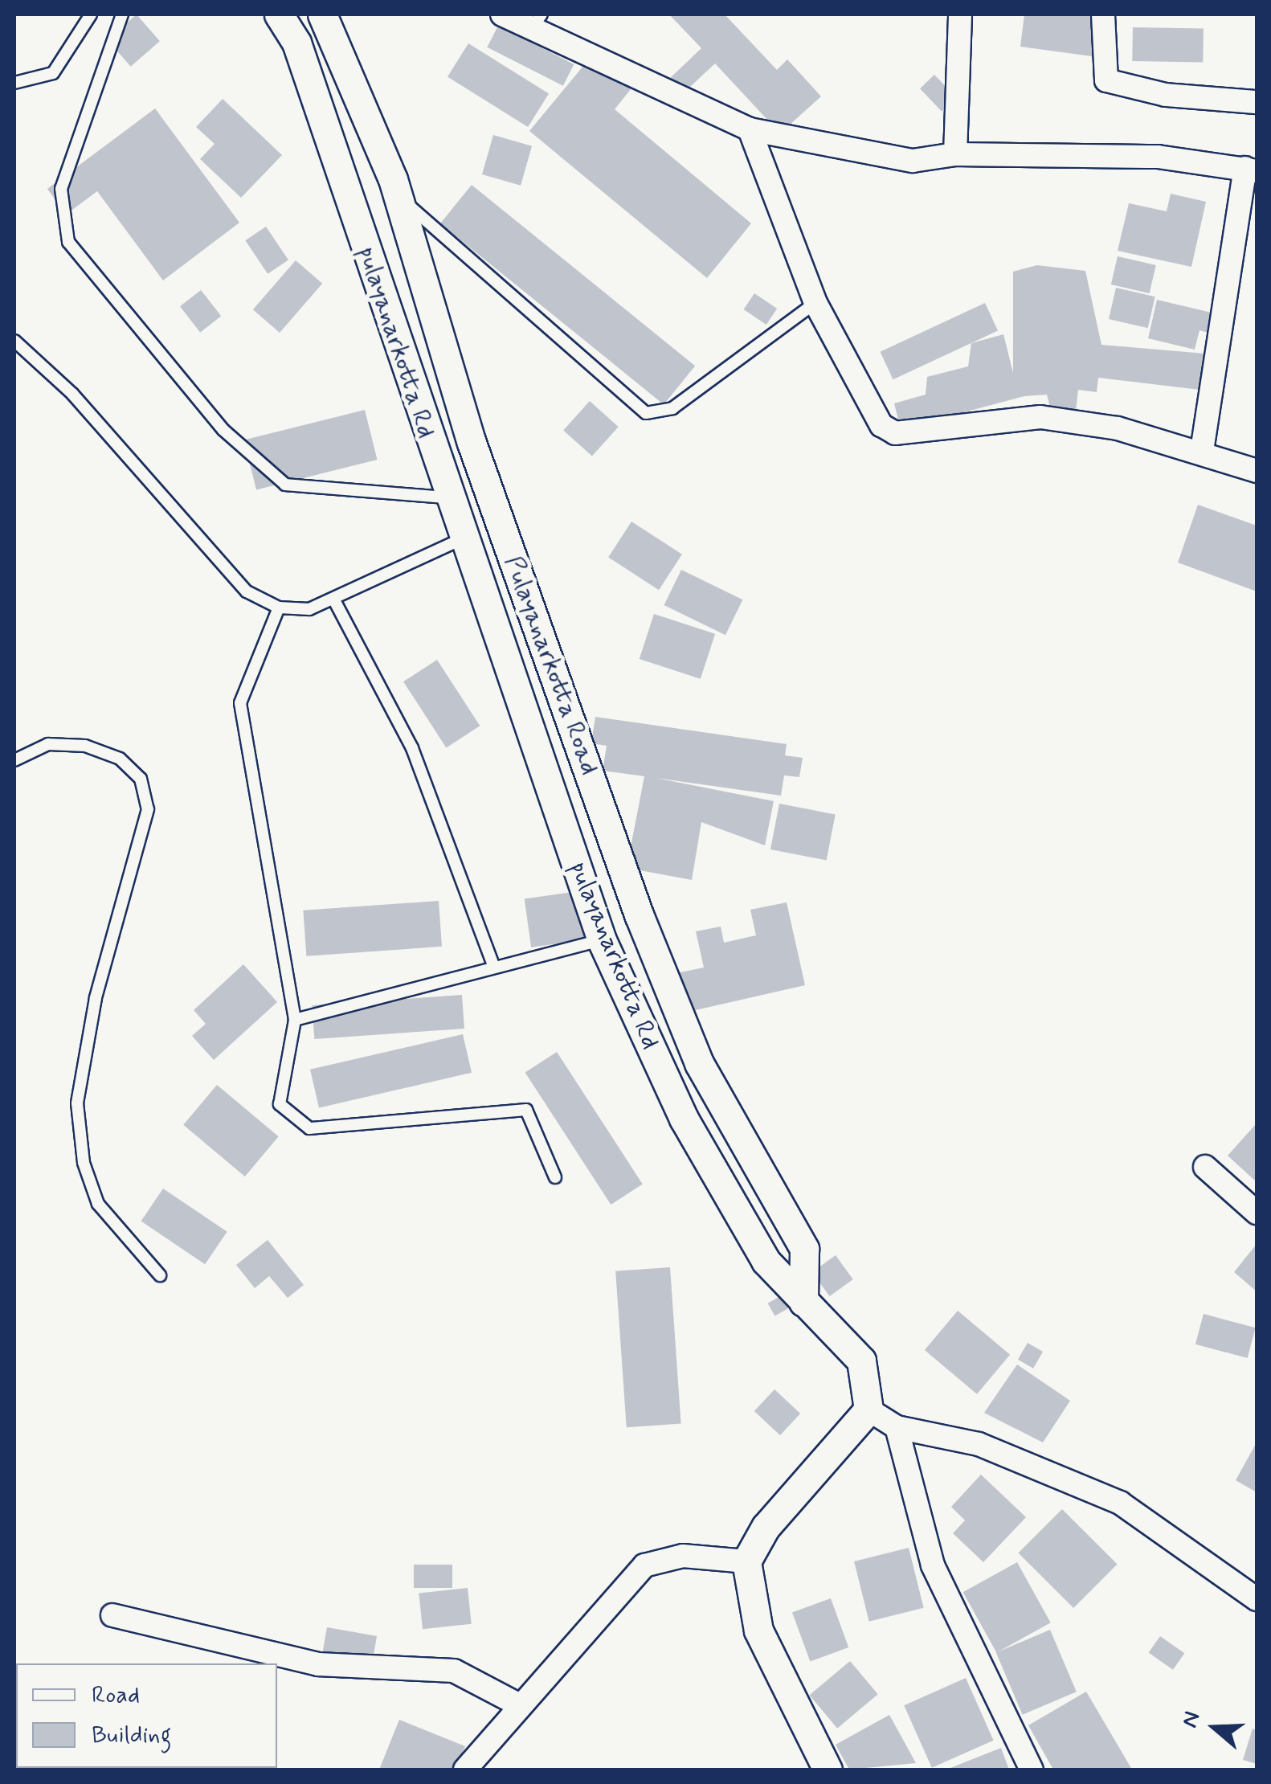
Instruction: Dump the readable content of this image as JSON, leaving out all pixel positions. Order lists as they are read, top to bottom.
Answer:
{
  "streets": {
    "street": ["pulayanarkotta Rd", "Pulayanarkotta Road"]
  },
  "crossings": [
    ["pulayanarkotta Rd", "Pulayanarkotta Road"]
  ],
  "legend": ["Road", "Building"],
  "north": "left"
}
